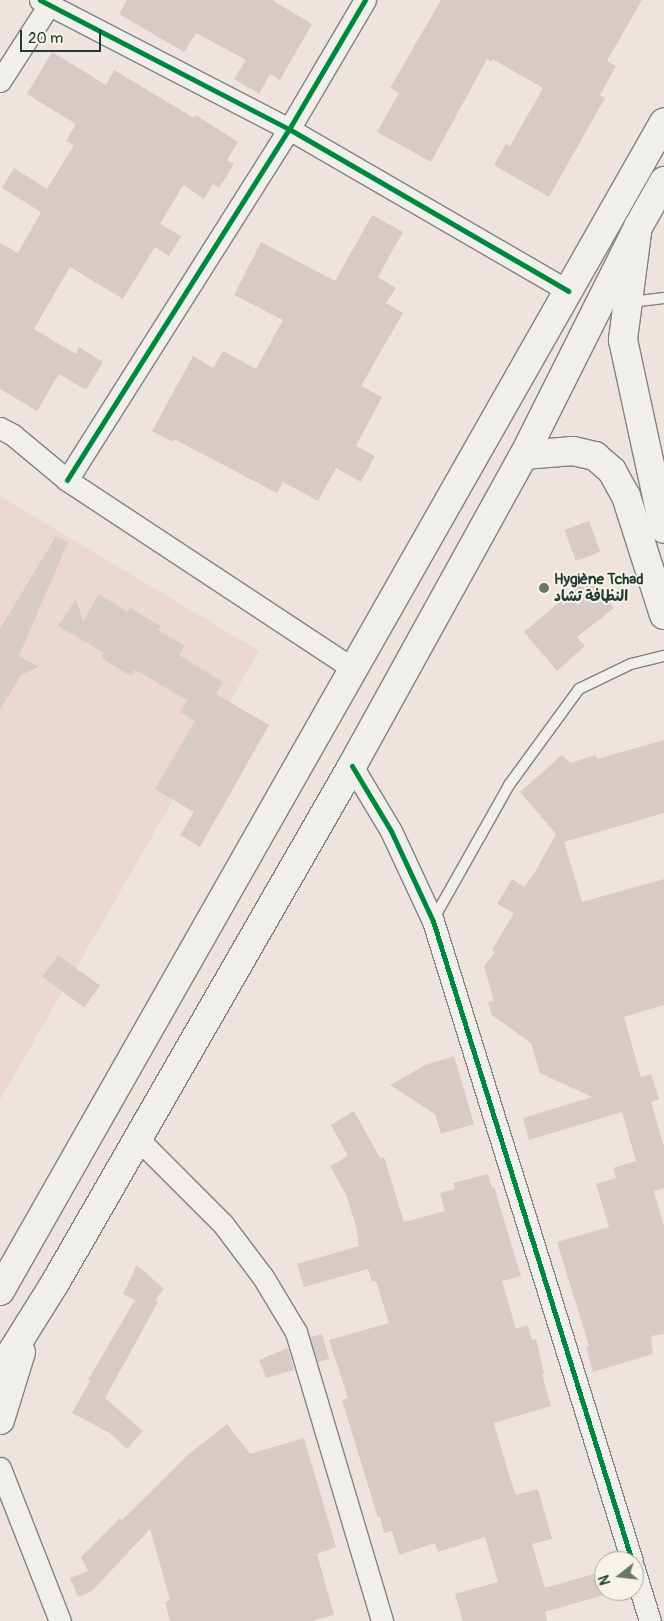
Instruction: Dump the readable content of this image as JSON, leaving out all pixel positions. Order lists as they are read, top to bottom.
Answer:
{
  "places": ["Hygiène Tchad النظافة تشاد"],
  "scale_bar": "20 m",
  "north": "left"
}
